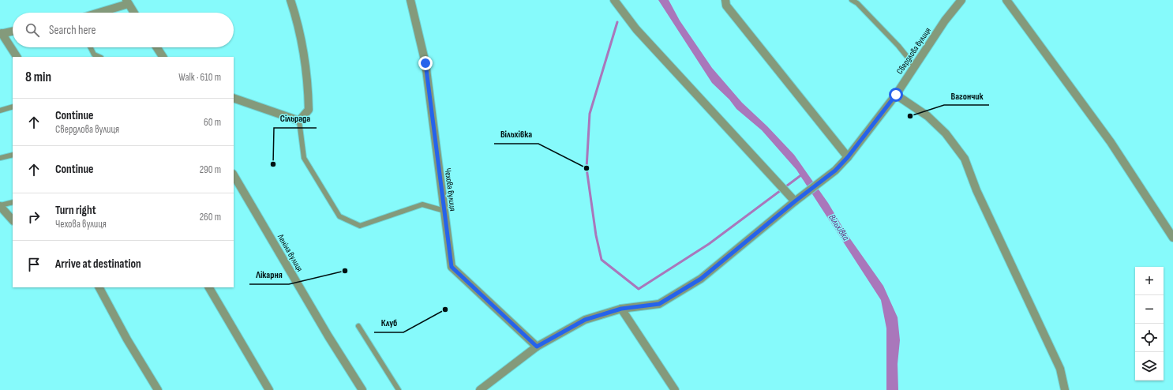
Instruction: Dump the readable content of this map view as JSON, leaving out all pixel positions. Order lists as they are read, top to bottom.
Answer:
{
  "streets": {
    "street": ["Свердлова вулиця", "Чехова вулиця", "Леніна вулиця"]
  },
  "crossings": [
    ["Свердлова вулиця", "Чехова вулиця"]
  ],
  "water": ["Вільхівка"],
  "places": [
    "Вагончик",
    "Сільрада",
    "Вільхівка",
    "Лікарня",
    "Клуб"
  ],
  "page": {
    "search": "Search here",
    "heading": ["8 min", "Walk · 610 m"],
    "list": [
      ["Continue", "Свердлова вулиця", "60 m"],
      ["Continue", "290 m"],
      ["Turn right", "Чехова вулиця", "260 m"],
      "Arrive at destination"
    ],
    "map_buttons": ["+", "−"]
  }
}
